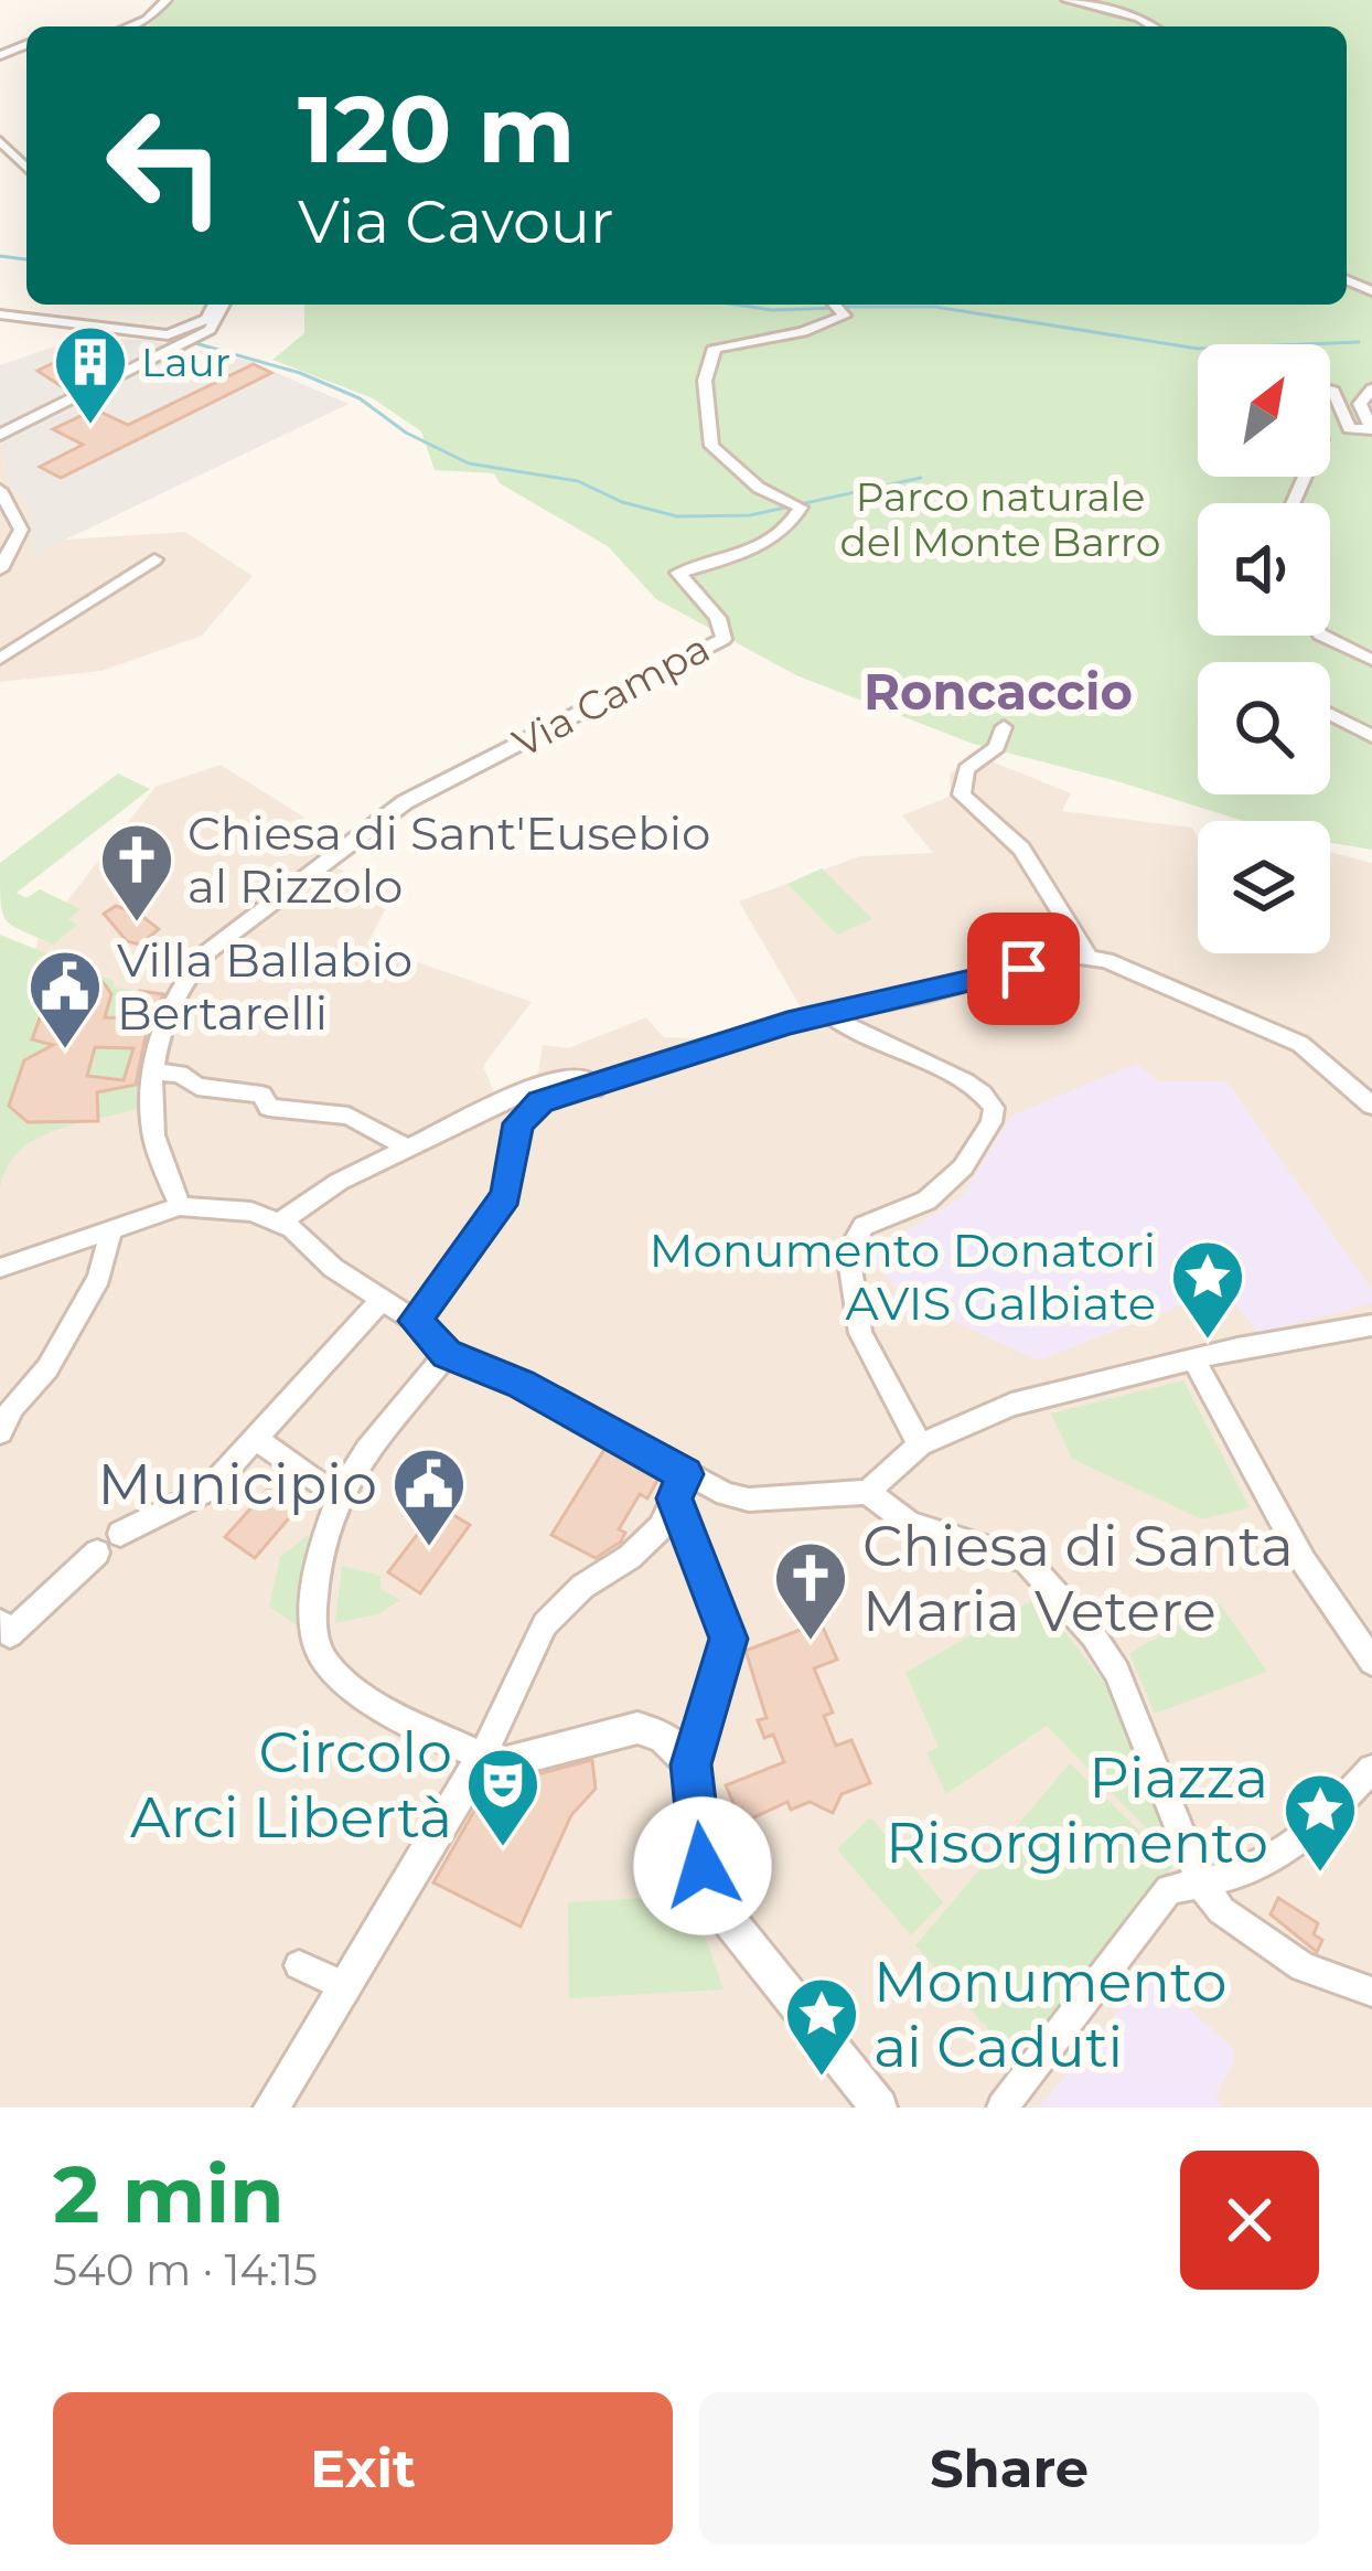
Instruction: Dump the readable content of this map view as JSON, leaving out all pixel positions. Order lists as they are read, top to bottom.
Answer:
{
  "streets": {
    "street": ["Via Campa"]
  },
  "districts": ["Roncaccio"],
  "parks": ["Parco naturale del Monte Barro"],
  "places": {
    "building": ["Laur"],
    "church": ["Chiesa di Sant'Eusebio al Rizzolo", "Chiesa di Santa Maria Vetere"],
    "public building": ["Villa Ballabio Bertarelli", "Municipio"],
    "place": ["Monumento Donatori AVIS Galbiate", "Piazza Risorgimento", "Monumento ai Caduti"],
    "theatre": ["Circolo Arci Libertà"]
  },
  "north": "top right",
  "page": {
    "turn": ["120 m", "Via Cavour"],
    "heading": ["2 min", "540 m · 14:15"],
    "buttons": ["Exit", "Share"]
  }
}
